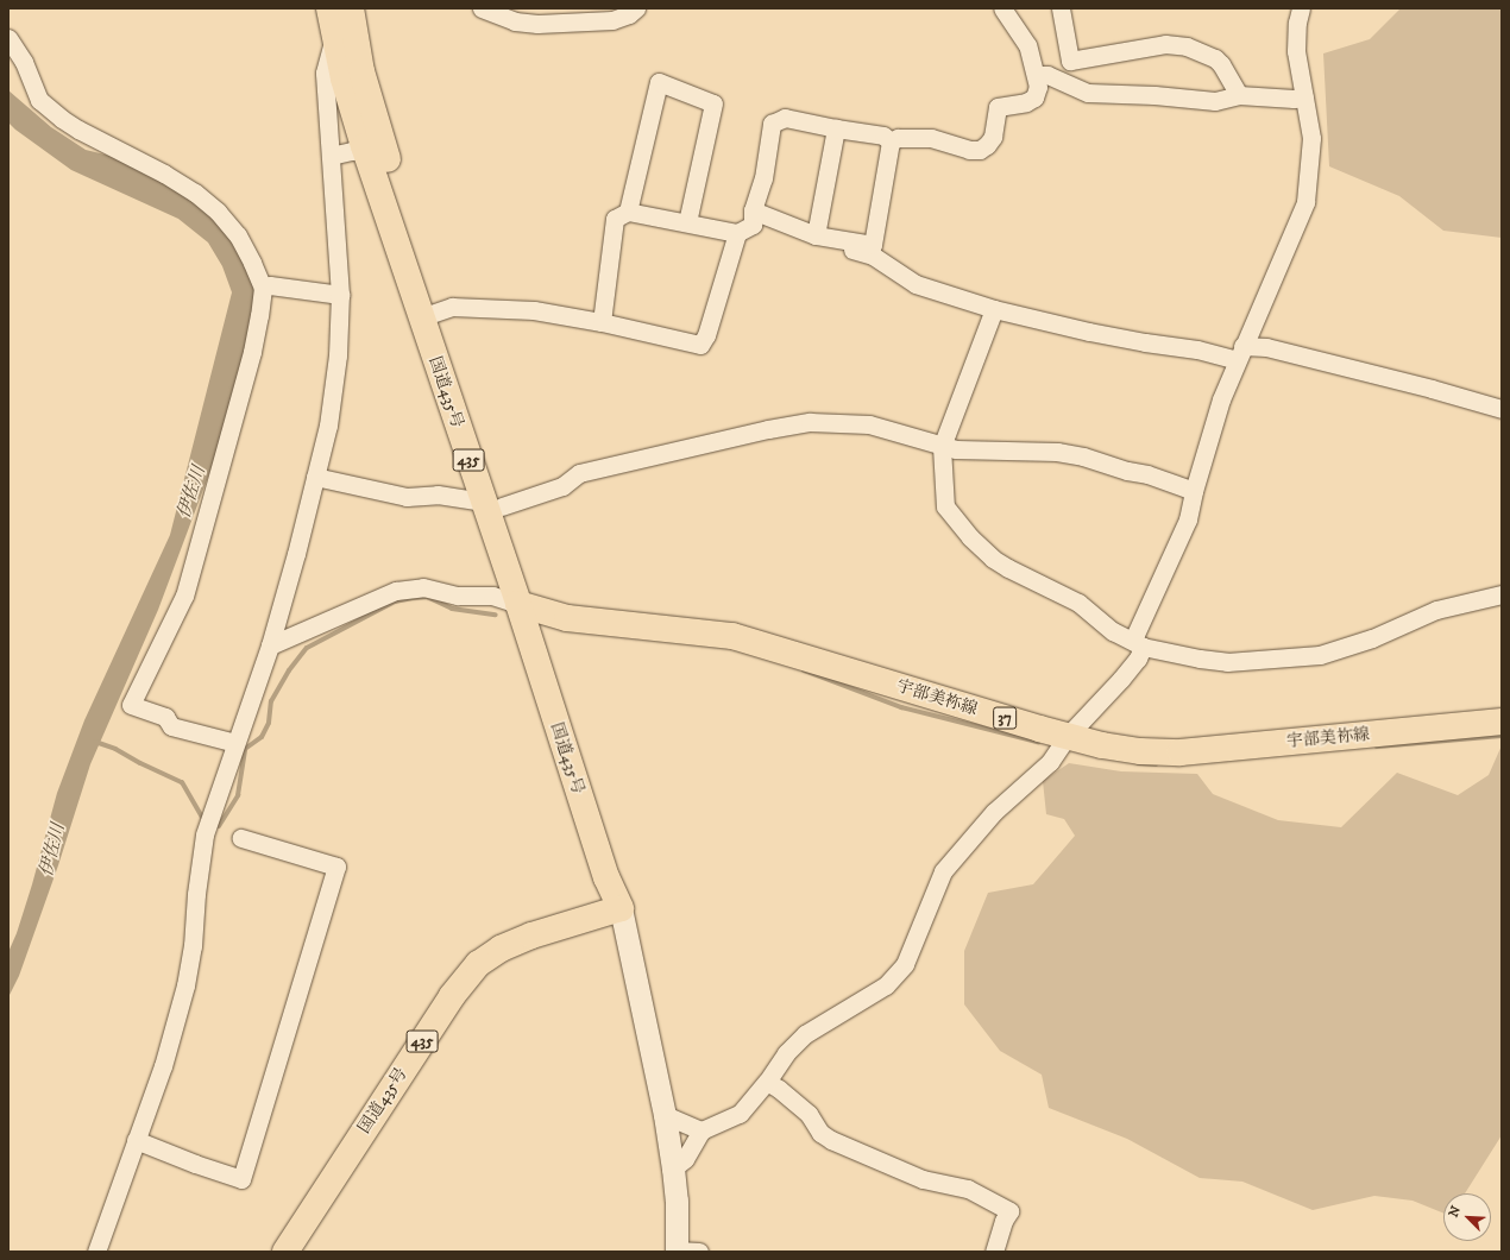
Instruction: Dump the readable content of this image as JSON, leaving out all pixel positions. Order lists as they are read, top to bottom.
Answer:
{
  "streets": {
    "main road": [
      "国道435号",
      "435",
      "宇部美祢線",
      "37"
    ]
  },
  "crossings": [
    ["国道435号", "宇部美祢線"]
  ],
  "water": ["伊佐川"],
  "north": "top left"
}
